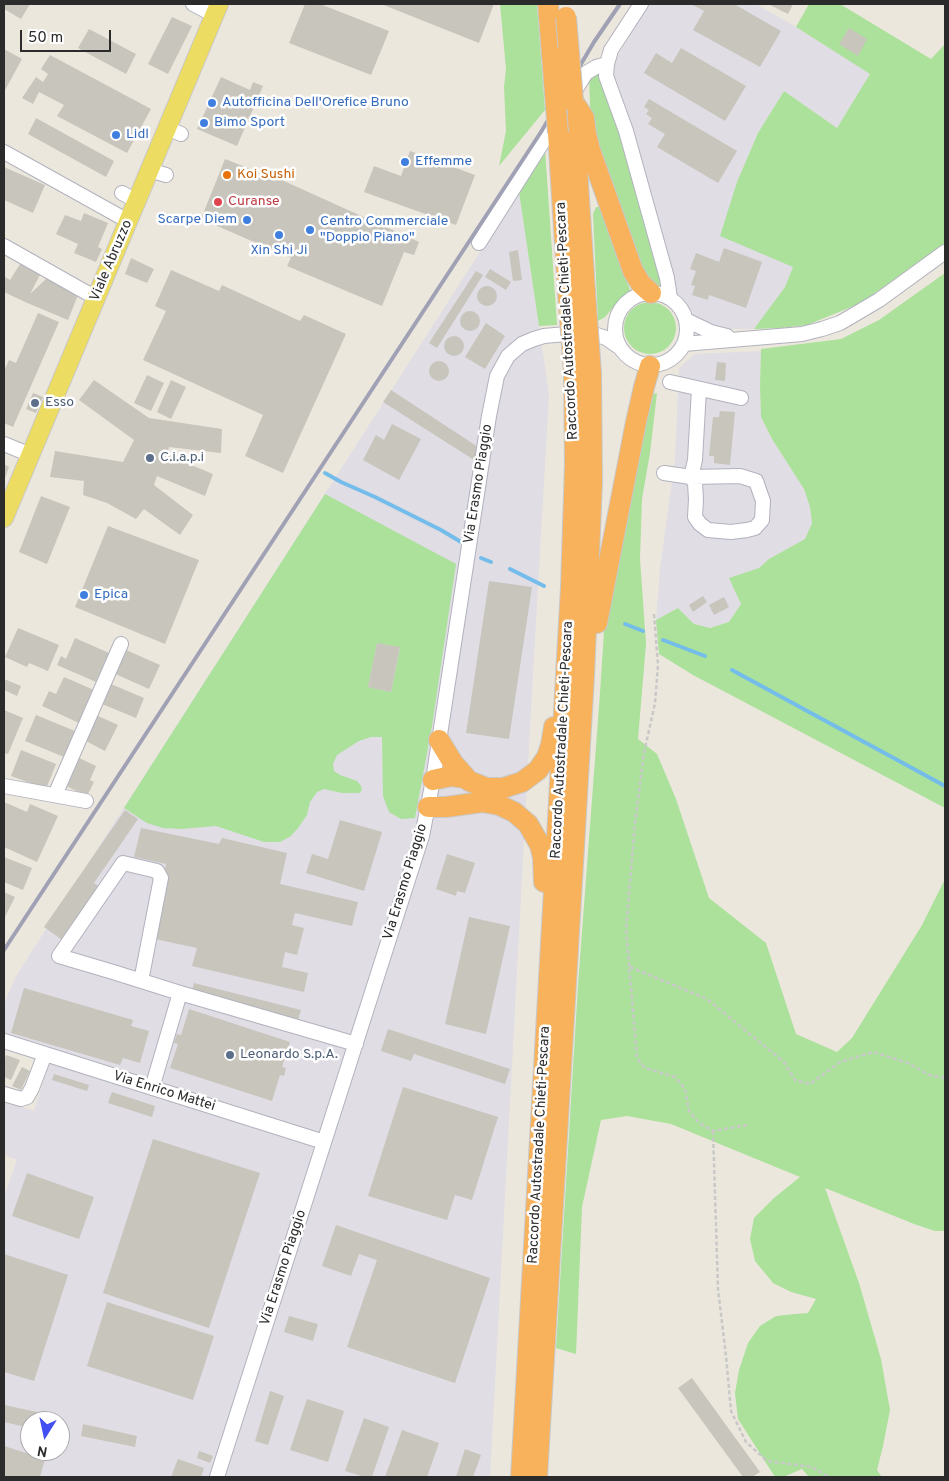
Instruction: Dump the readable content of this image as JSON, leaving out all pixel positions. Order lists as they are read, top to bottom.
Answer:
{
  "streets": {
    "highway": ["Raccordo Autostradale Chieti-Pescara"],
    "main road": ["Viale Abruzzo"],
    "street": ["Via Erasmo Piaggio", "Via Enrico Mattei"]
  },
  "crossings": [
    ["Via Erasmo Piaggio", "Via Enrico Mattei"]
  ],
  "places": [
    "Autofficina Dell'Orefice Bruno",
    "Bimo Sport",
    "Lidl",
    "Effemme",
    "Koi Sushi",
    "Curanse",
    "Scarpe Diem",
    "Centro Commerciale \"Doppio Piano\"",
    "Xin Shi Ji",
    "Esso",
    "C.i.a.p.i",
    "Epica",
    "Leonardo S.p.A."
  ],
  "scale_bar": "50 m",
  "north": "bottom"
}
